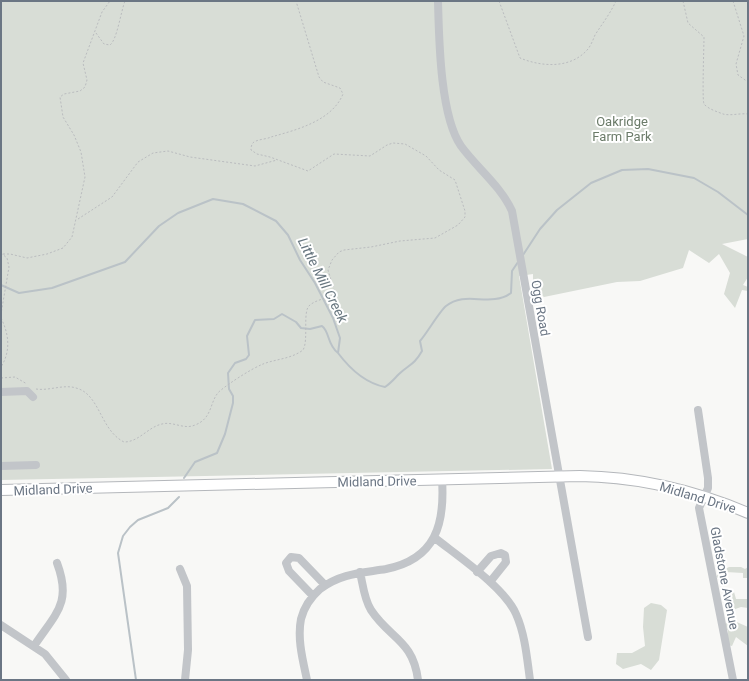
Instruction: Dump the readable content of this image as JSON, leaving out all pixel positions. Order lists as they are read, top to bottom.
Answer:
{
  "streets": {
    "main road": ["Midland Drive"],
    "street": ["Ogg Road", "Gladstone Avenue"]
  },
  "crossings": [
    ["Ogg Road", "Midland Drive"],
    ["Midland Drive", "Gladstone Avenue"]
  ],
  "water": ["Little Mill Creek"],
  "parks": ["Oakridge Farm Park"]
}
